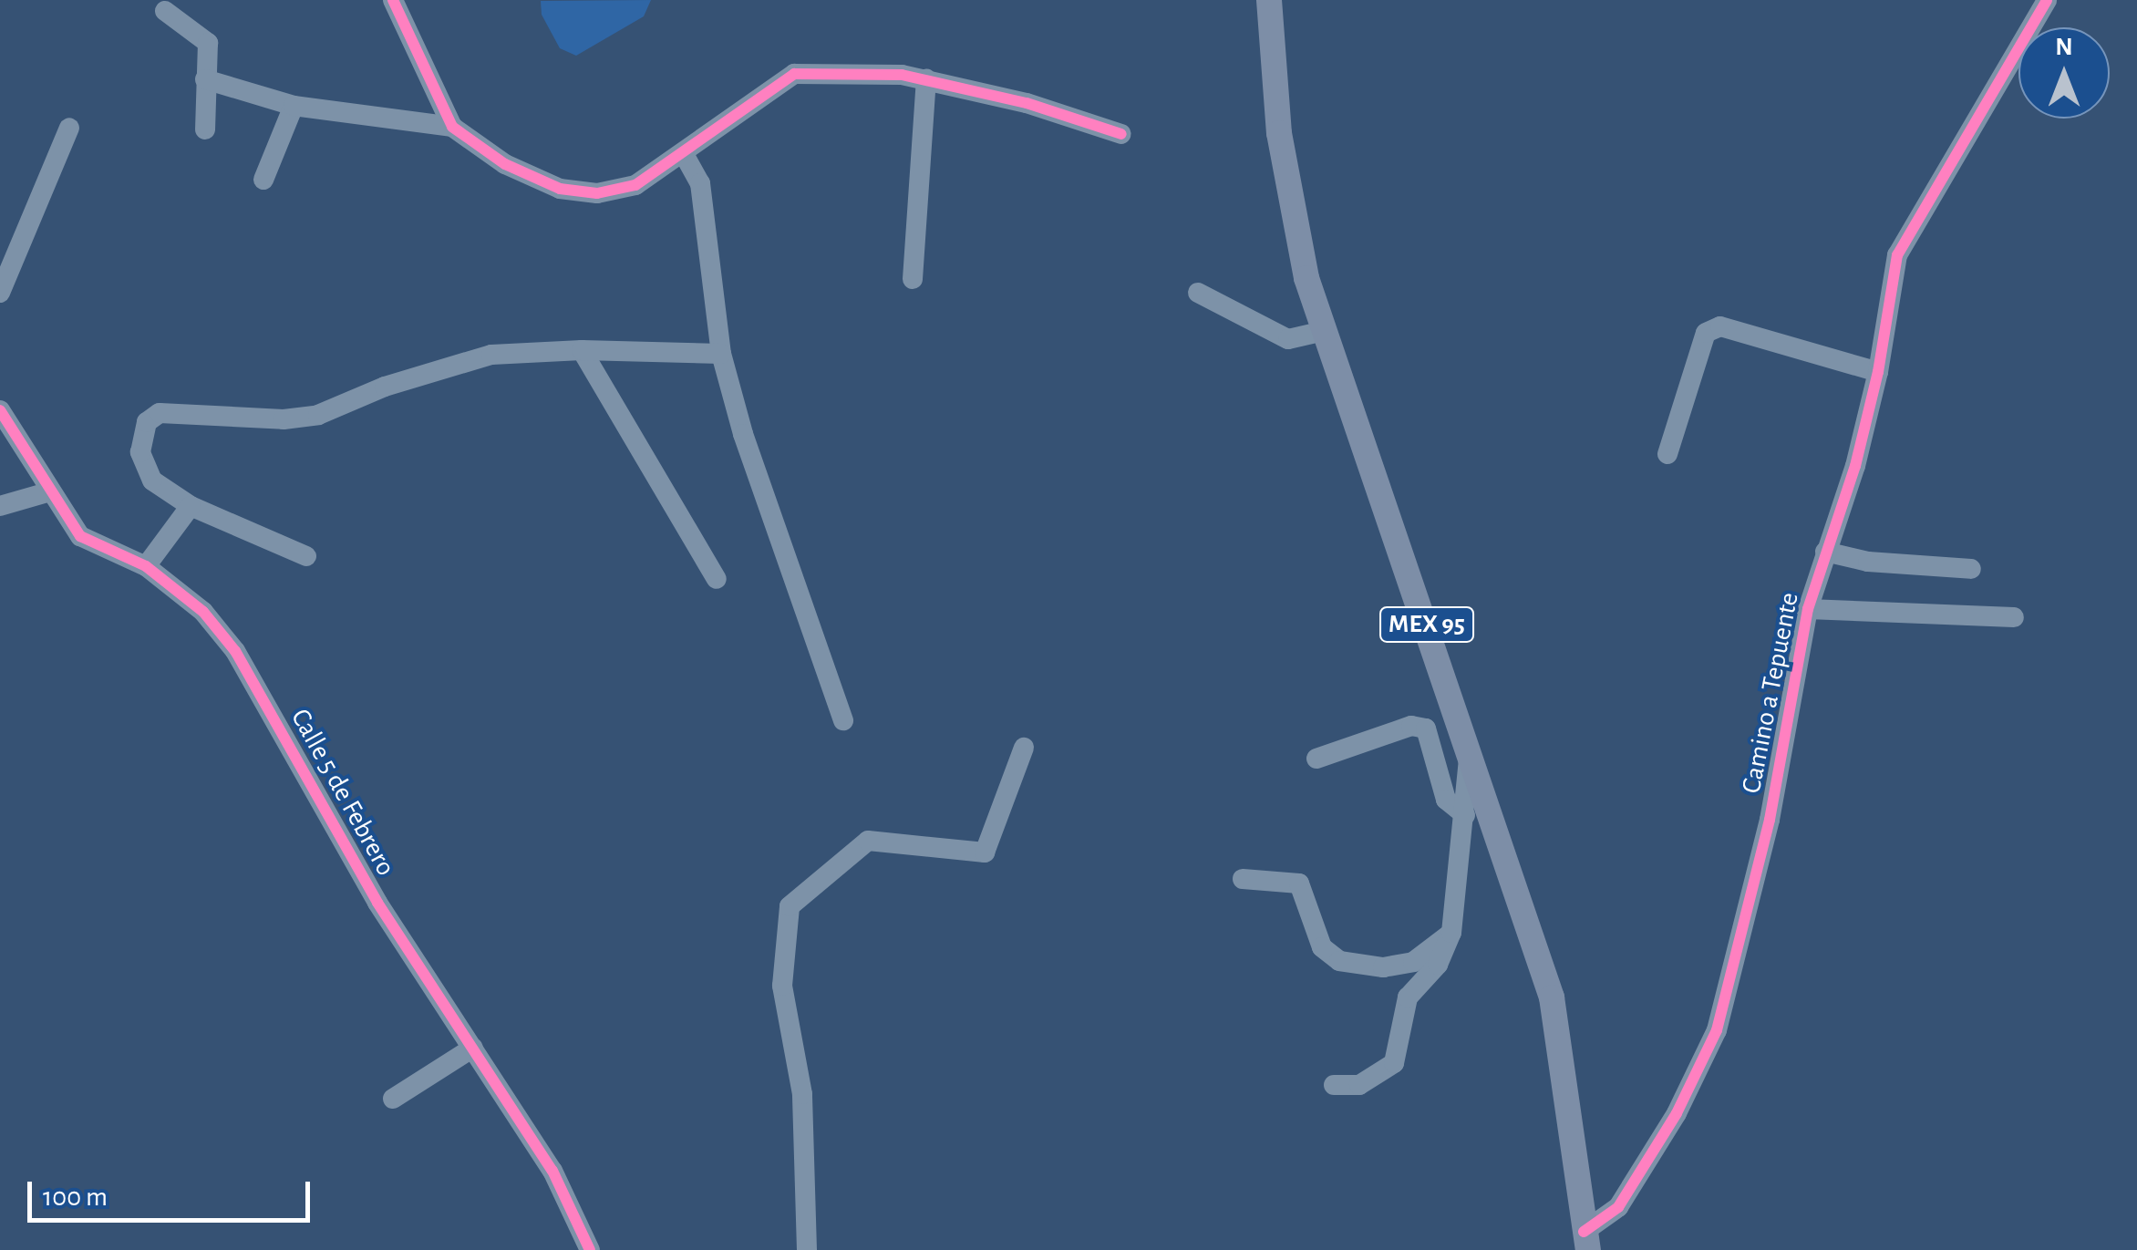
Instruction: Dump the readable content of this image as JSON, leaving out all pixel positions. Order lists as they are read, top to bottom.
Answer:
{
  "streets": {
    "main road": ["MEX 95"],
    "street": ["Camino a Tepuente", "Calle 5 de Febrero"]
  },
  "crossings": [
    ["MEX 95", "Camino a Tepuente"]
  ],
  "scale_bar": "100 m",
  "north": "top"
}
